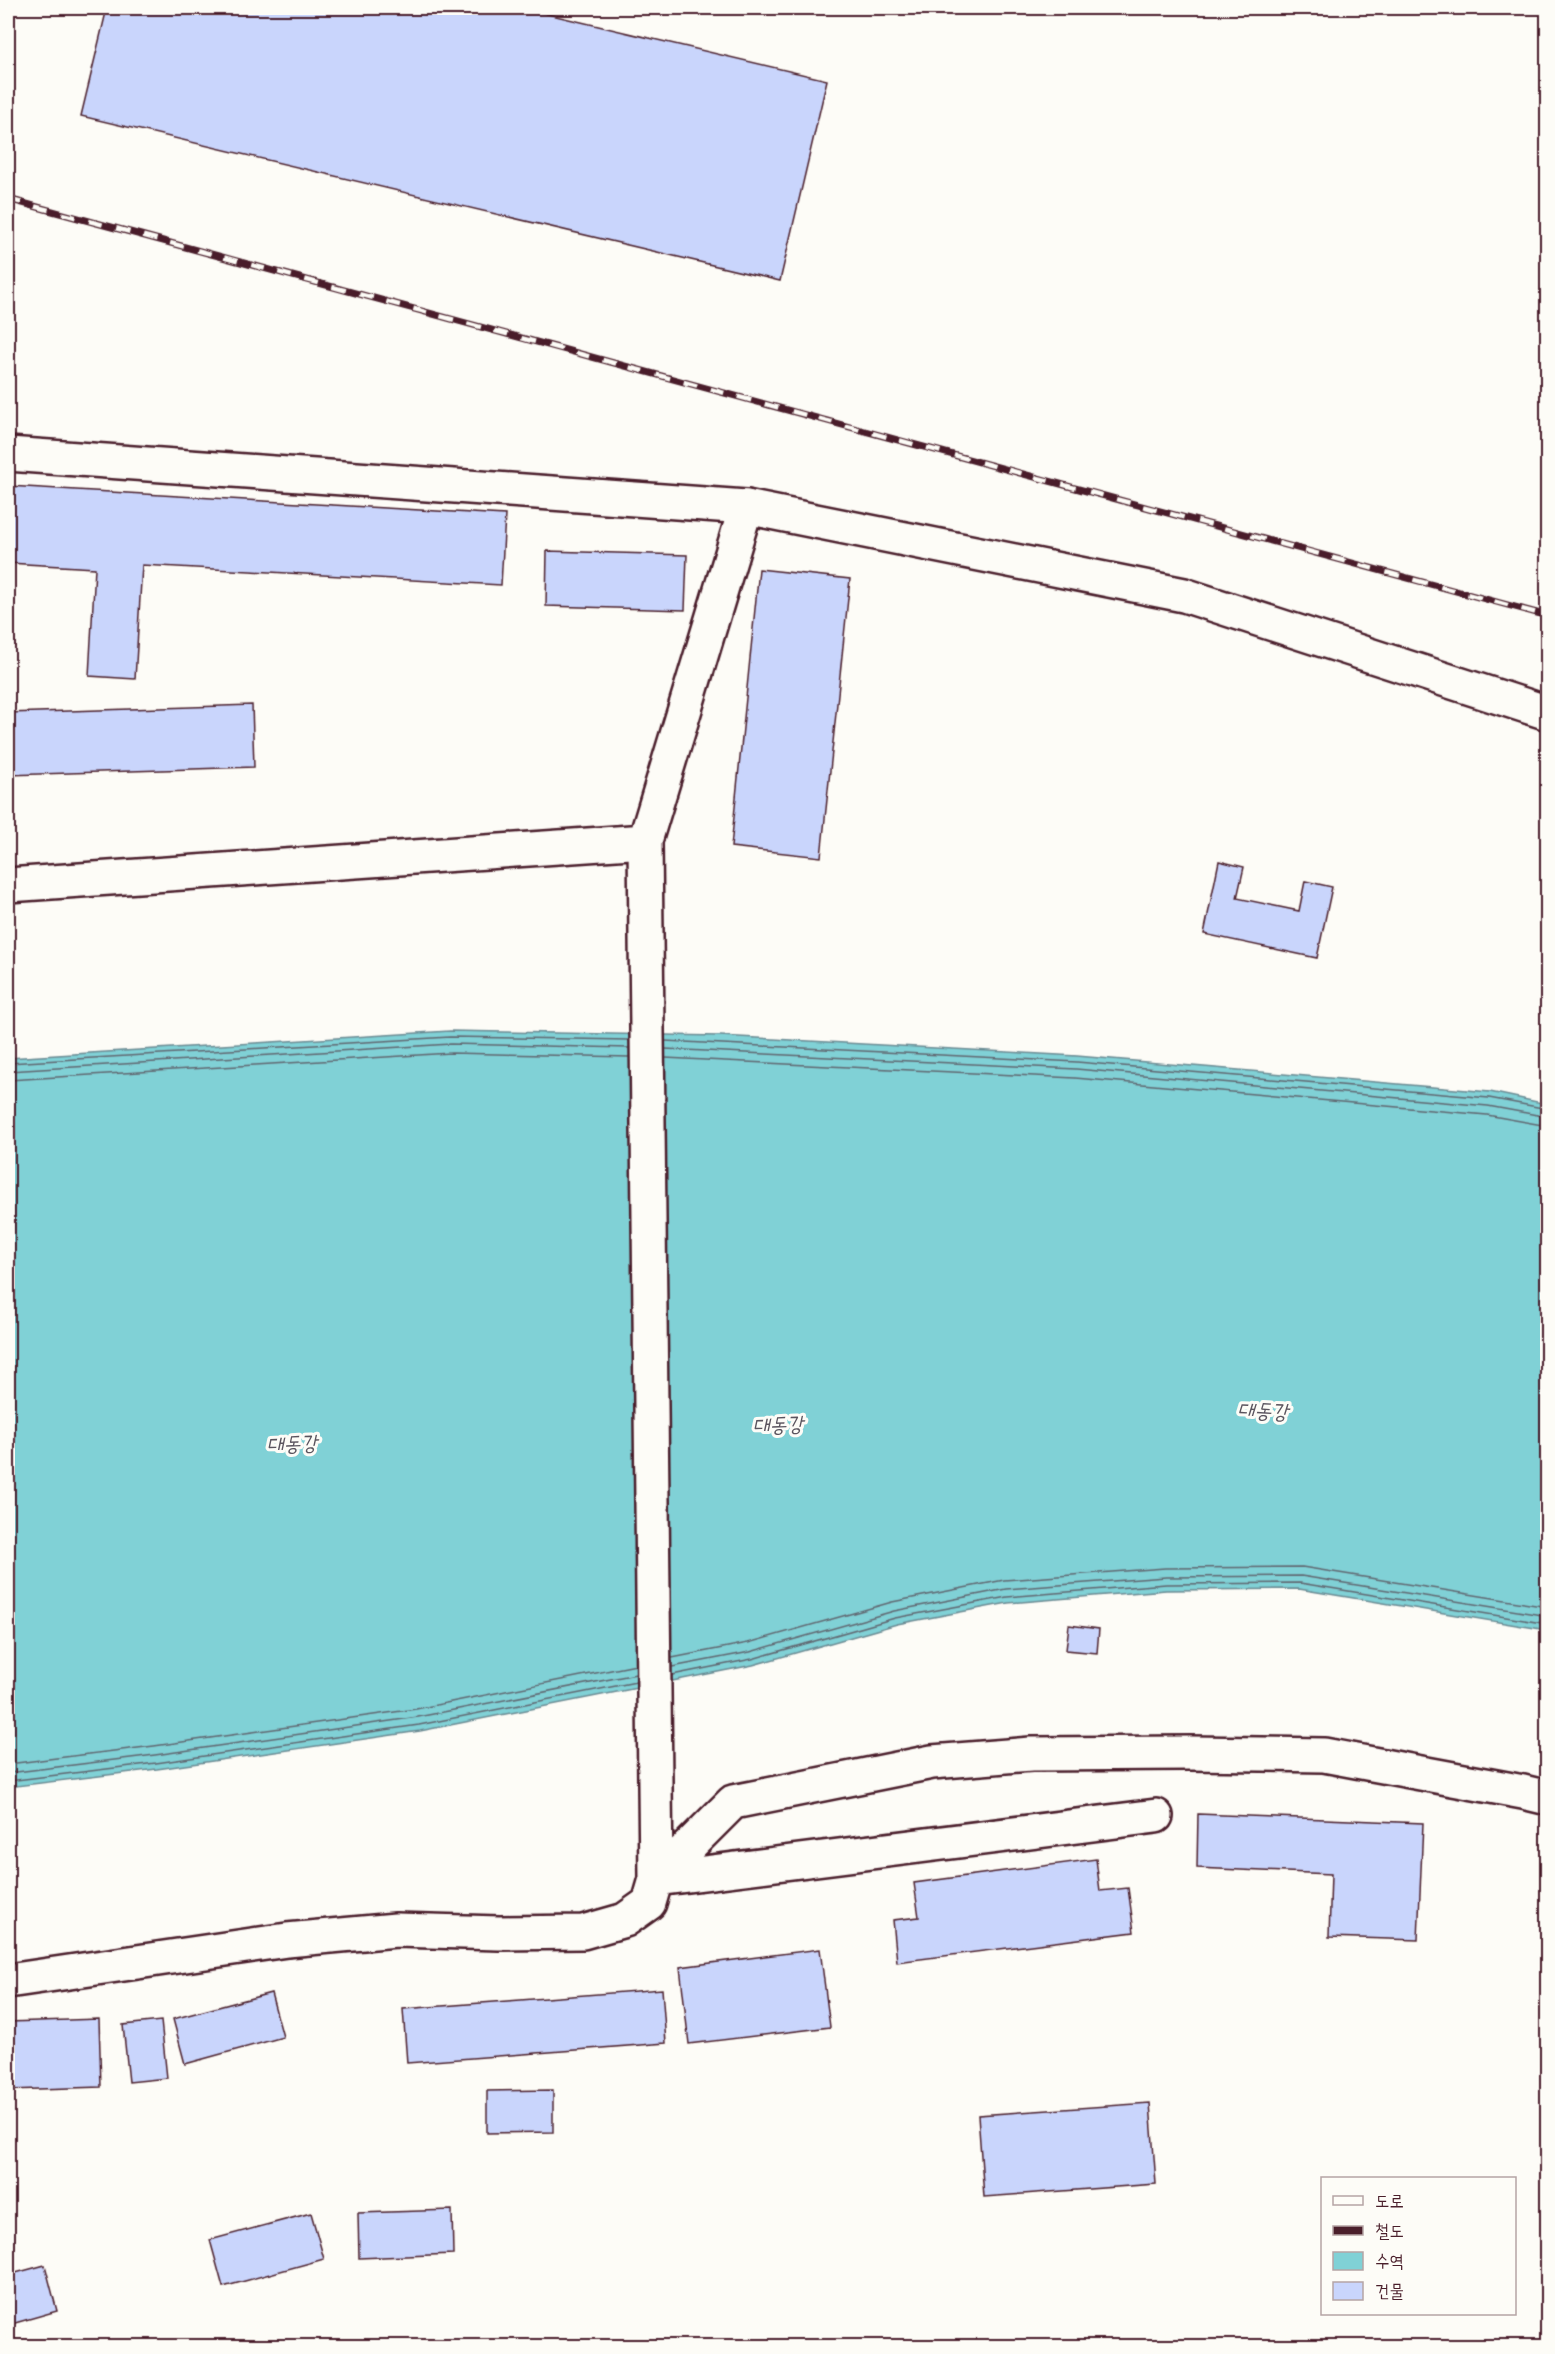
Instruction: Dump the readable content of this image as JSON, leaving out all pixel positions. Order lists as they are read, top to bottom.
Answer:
{
  "water": ["대동강"],
  "legend": [
    "도로",
    "철도",
    "수역",
    "건물"
  ]
}
